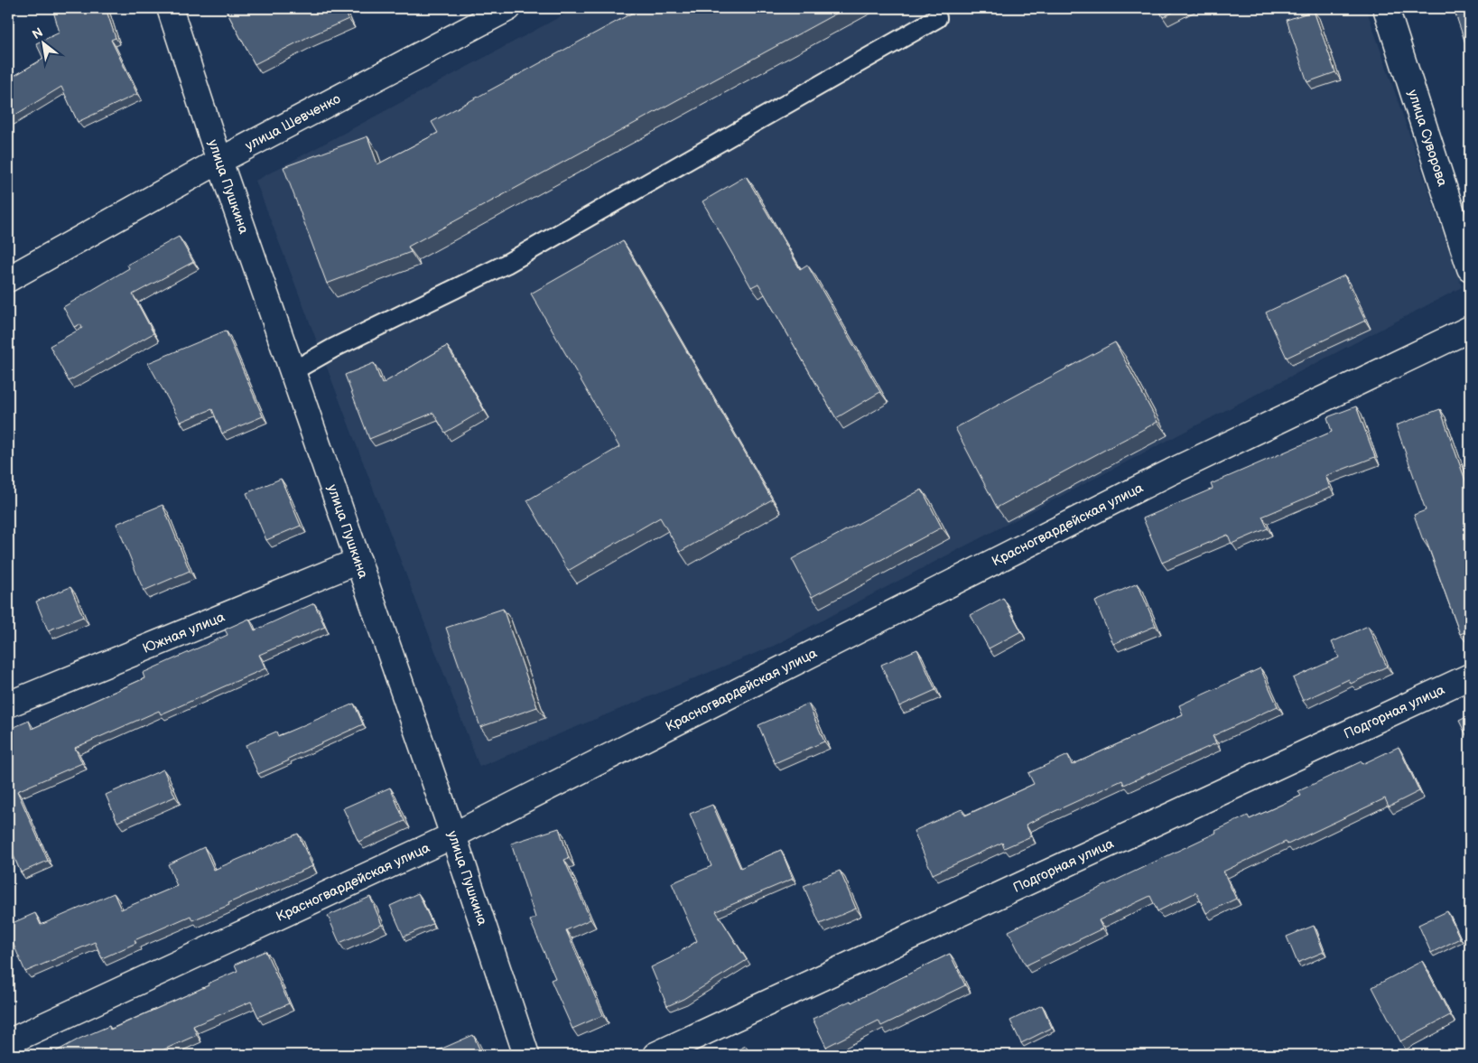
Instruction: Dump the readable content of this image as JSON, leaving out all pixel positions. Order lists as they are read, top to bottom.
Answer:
{
  "streets": {
    "street": [
      "улица Шевченко",
      "улица Суворова",
      "улица Пушкина",
      "Красногвардейская улица",
      "Южная улица",
      "Подгорная улица"
    ]
  },
  "crossings": [
    ["улица Шевченко", "улица Пушкина"],
    ["улица Пушкина", "Красногвардейская улица"],
    ["улица Пушкина", "Южная улица"]
  ],
  "north": "top left"
}
